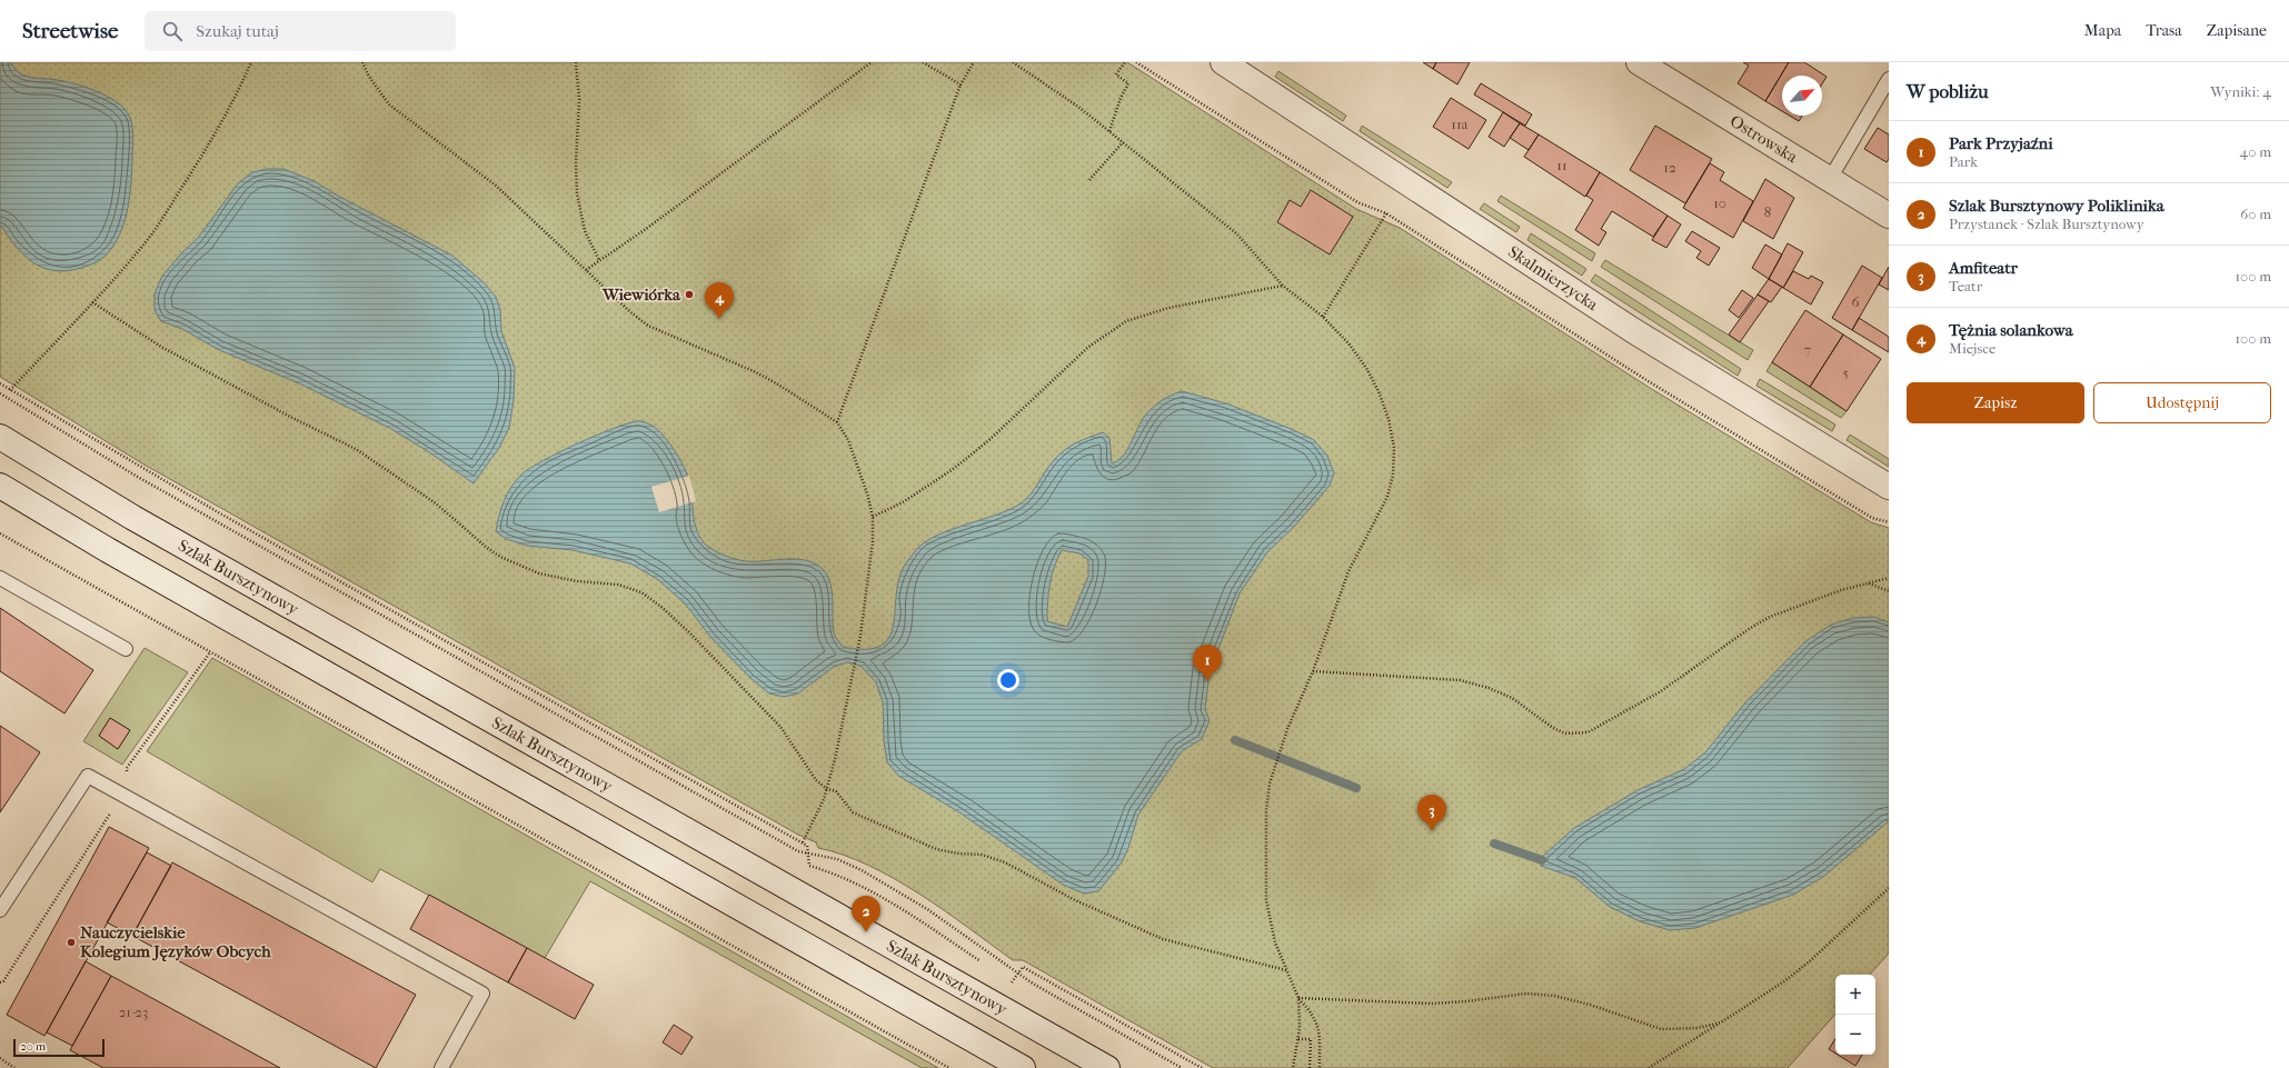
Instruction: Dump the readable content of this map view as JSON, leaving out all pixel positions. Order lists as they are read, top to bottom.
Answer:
{
  "streets": {
    "main road": ["Ostrowska", "Skalmierzycka", "Szlak Bursztynowy"]
  },
  "places": ["Wiewiórka", "Nauczycielskie Kolegium Języków Obcych"],
  "house_numbers": [
    "11a",
    "11",
    "12",
    "10",
    "8",
    "6",
    "7",
    "5",
    "21-23"
  ],
  "scale_bar": "20 m",
  "north": "top right",
  "page": {
    "header": "Streetwise",
    "search": "Szukaj tutaj",
    "nav": ["Mapa", "Trasa", "Zapisane"],
    "heading": ["W pobliżu", "Wyniki: 4"],
    "list": [
      {
        "mark": "1",
        "name": "Park Przyjaźni",
        "note": "Park",
        "value": "40 m"
      },
      {
        "mark": "2",
        "name": "Szlak Bursztynowy Poliklinika",
        "note": "Przystanek · Szlak Bursztynowy",
        "value": "60 m"
      },
      {
        "mark": "3",
        "name": "Amfiteatr",
        "note": "Teatr",
        "value": "100 m"
      },
      {
        "mark": "4",
        "name": "Tężnia solankowa",
        "note": "Miejsce",
        "value": "100 m"
      }
    ],
    "pins": [
      "4",
      "1",
      "3",
      "2"
    ],
    "buttons": ["Zapisz", "Udostępnij"],
    "map_buttons": ["+", "−"],
    "scale": "20 m"
  }
}
